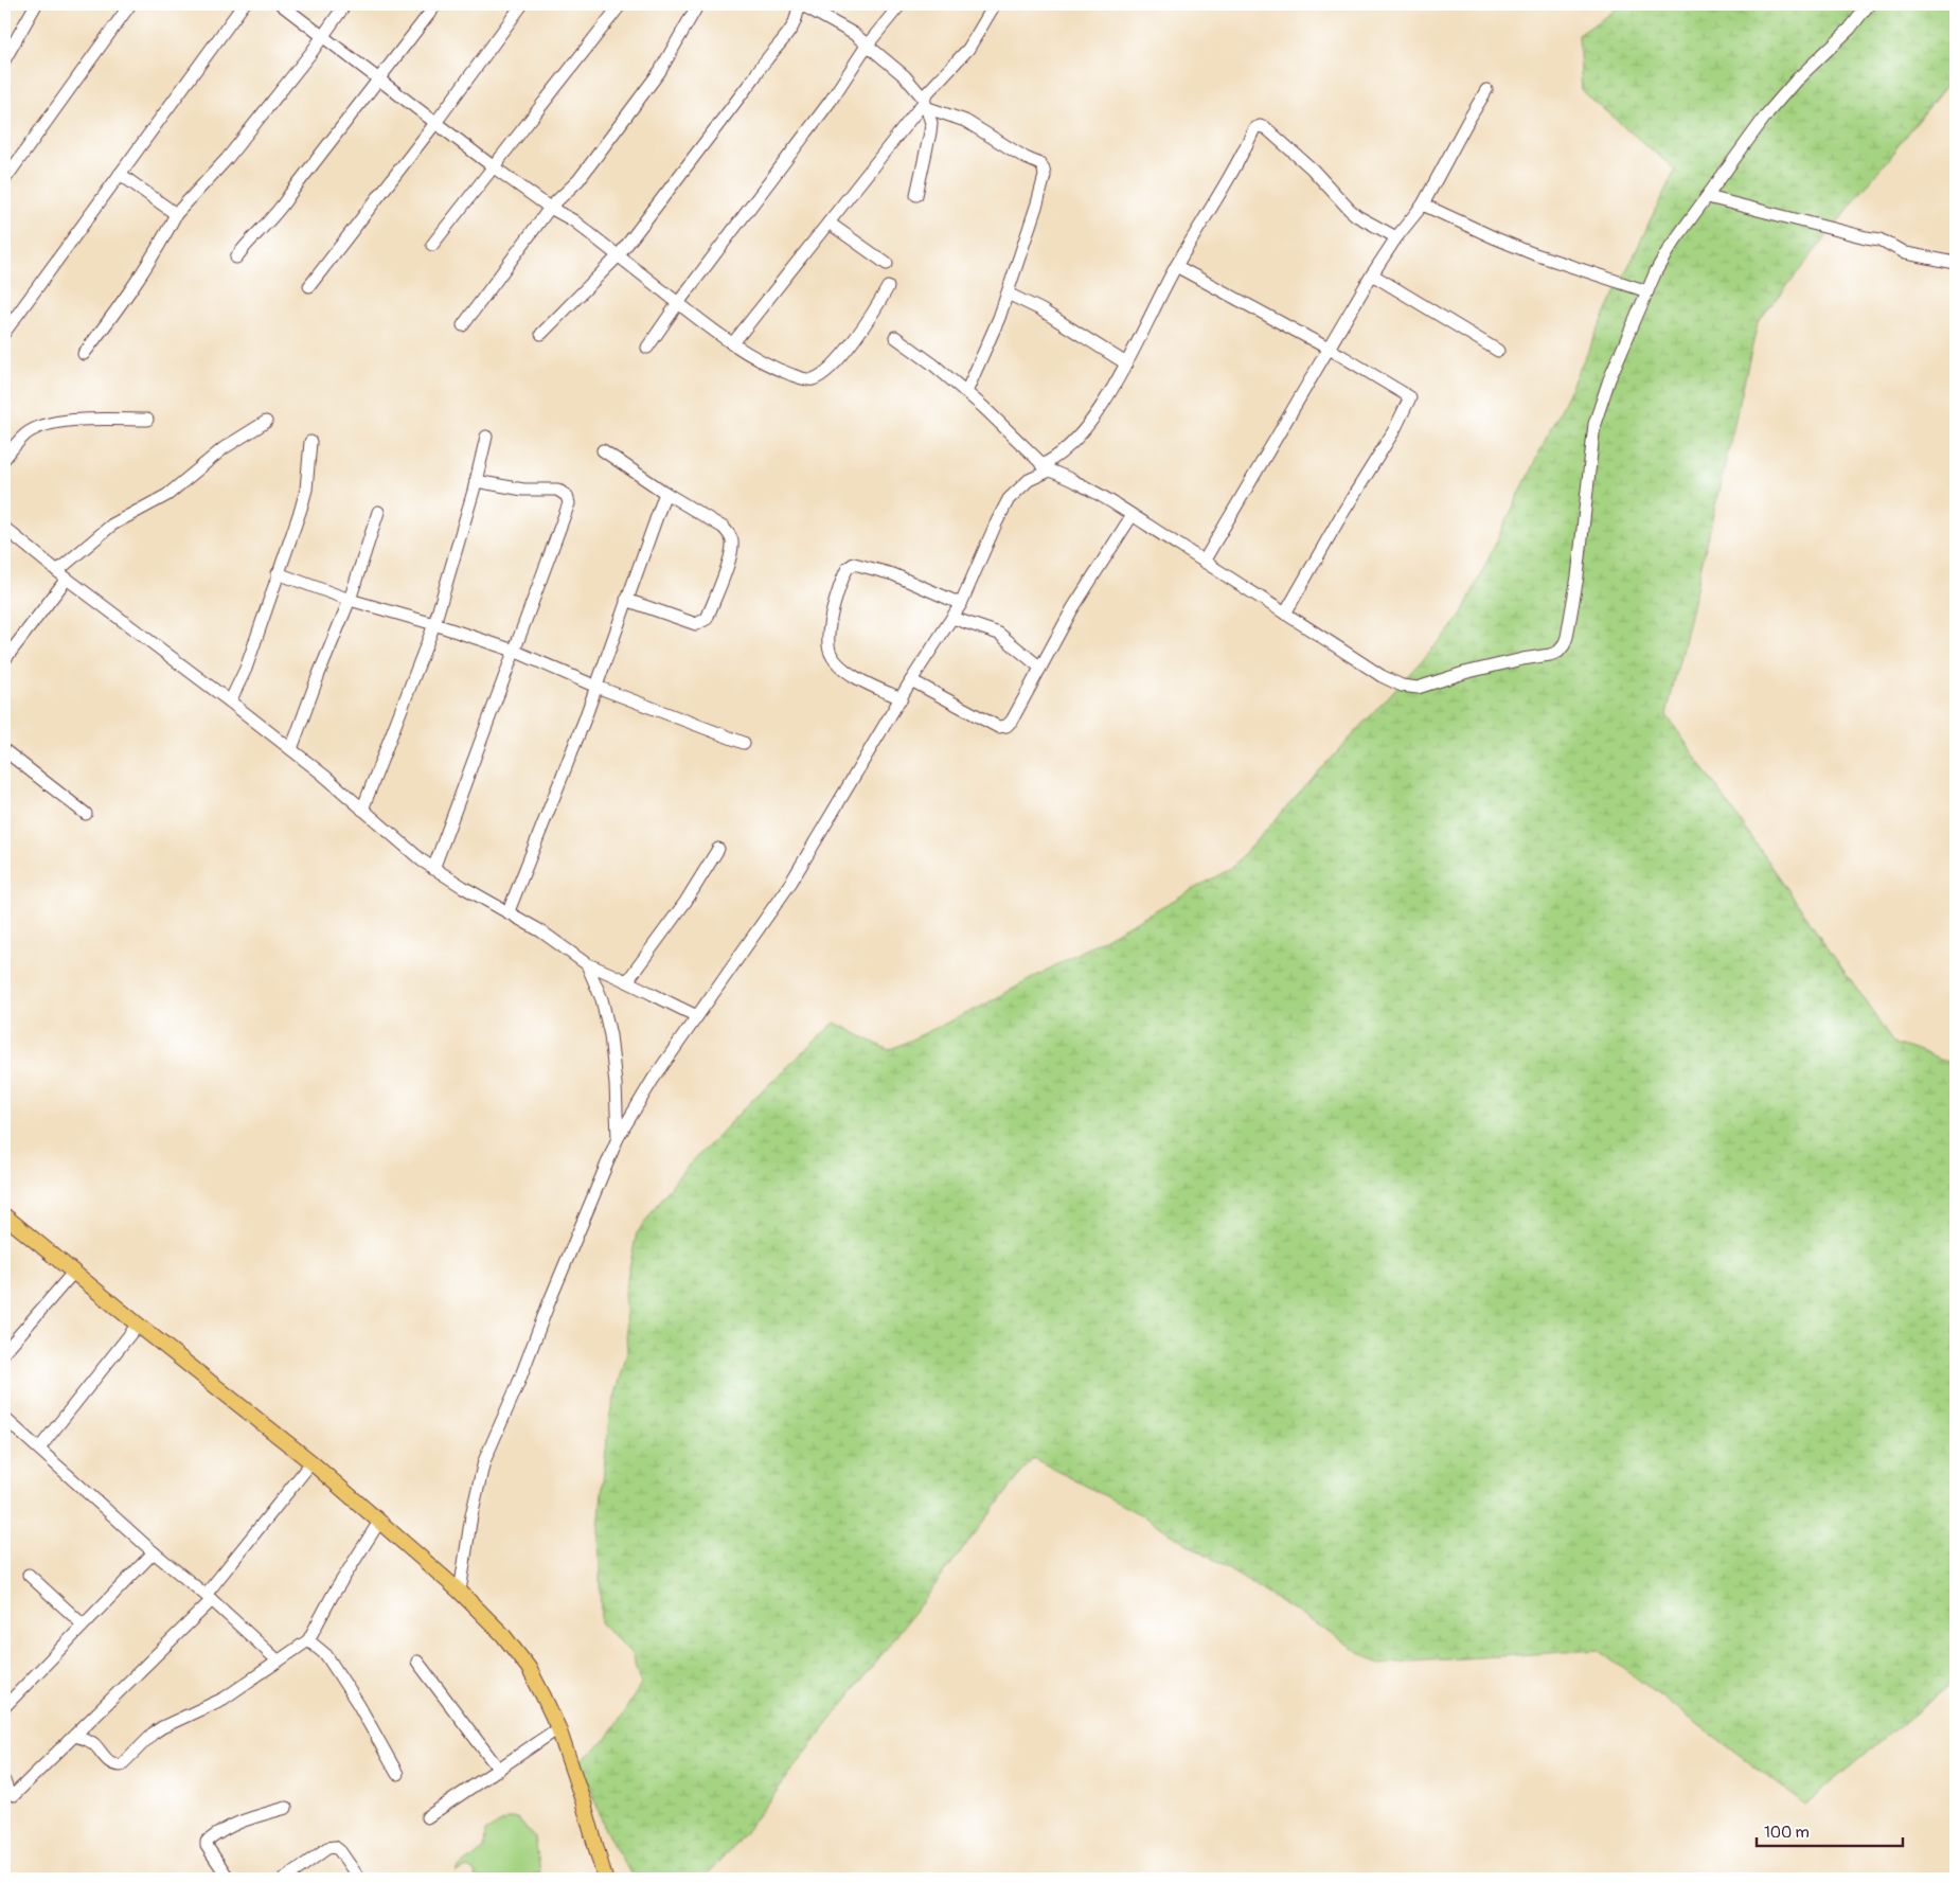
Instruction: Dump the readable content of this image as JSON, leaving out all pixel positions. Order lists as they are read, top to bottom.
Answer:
{
  "scale_bar": "100 m"
}
